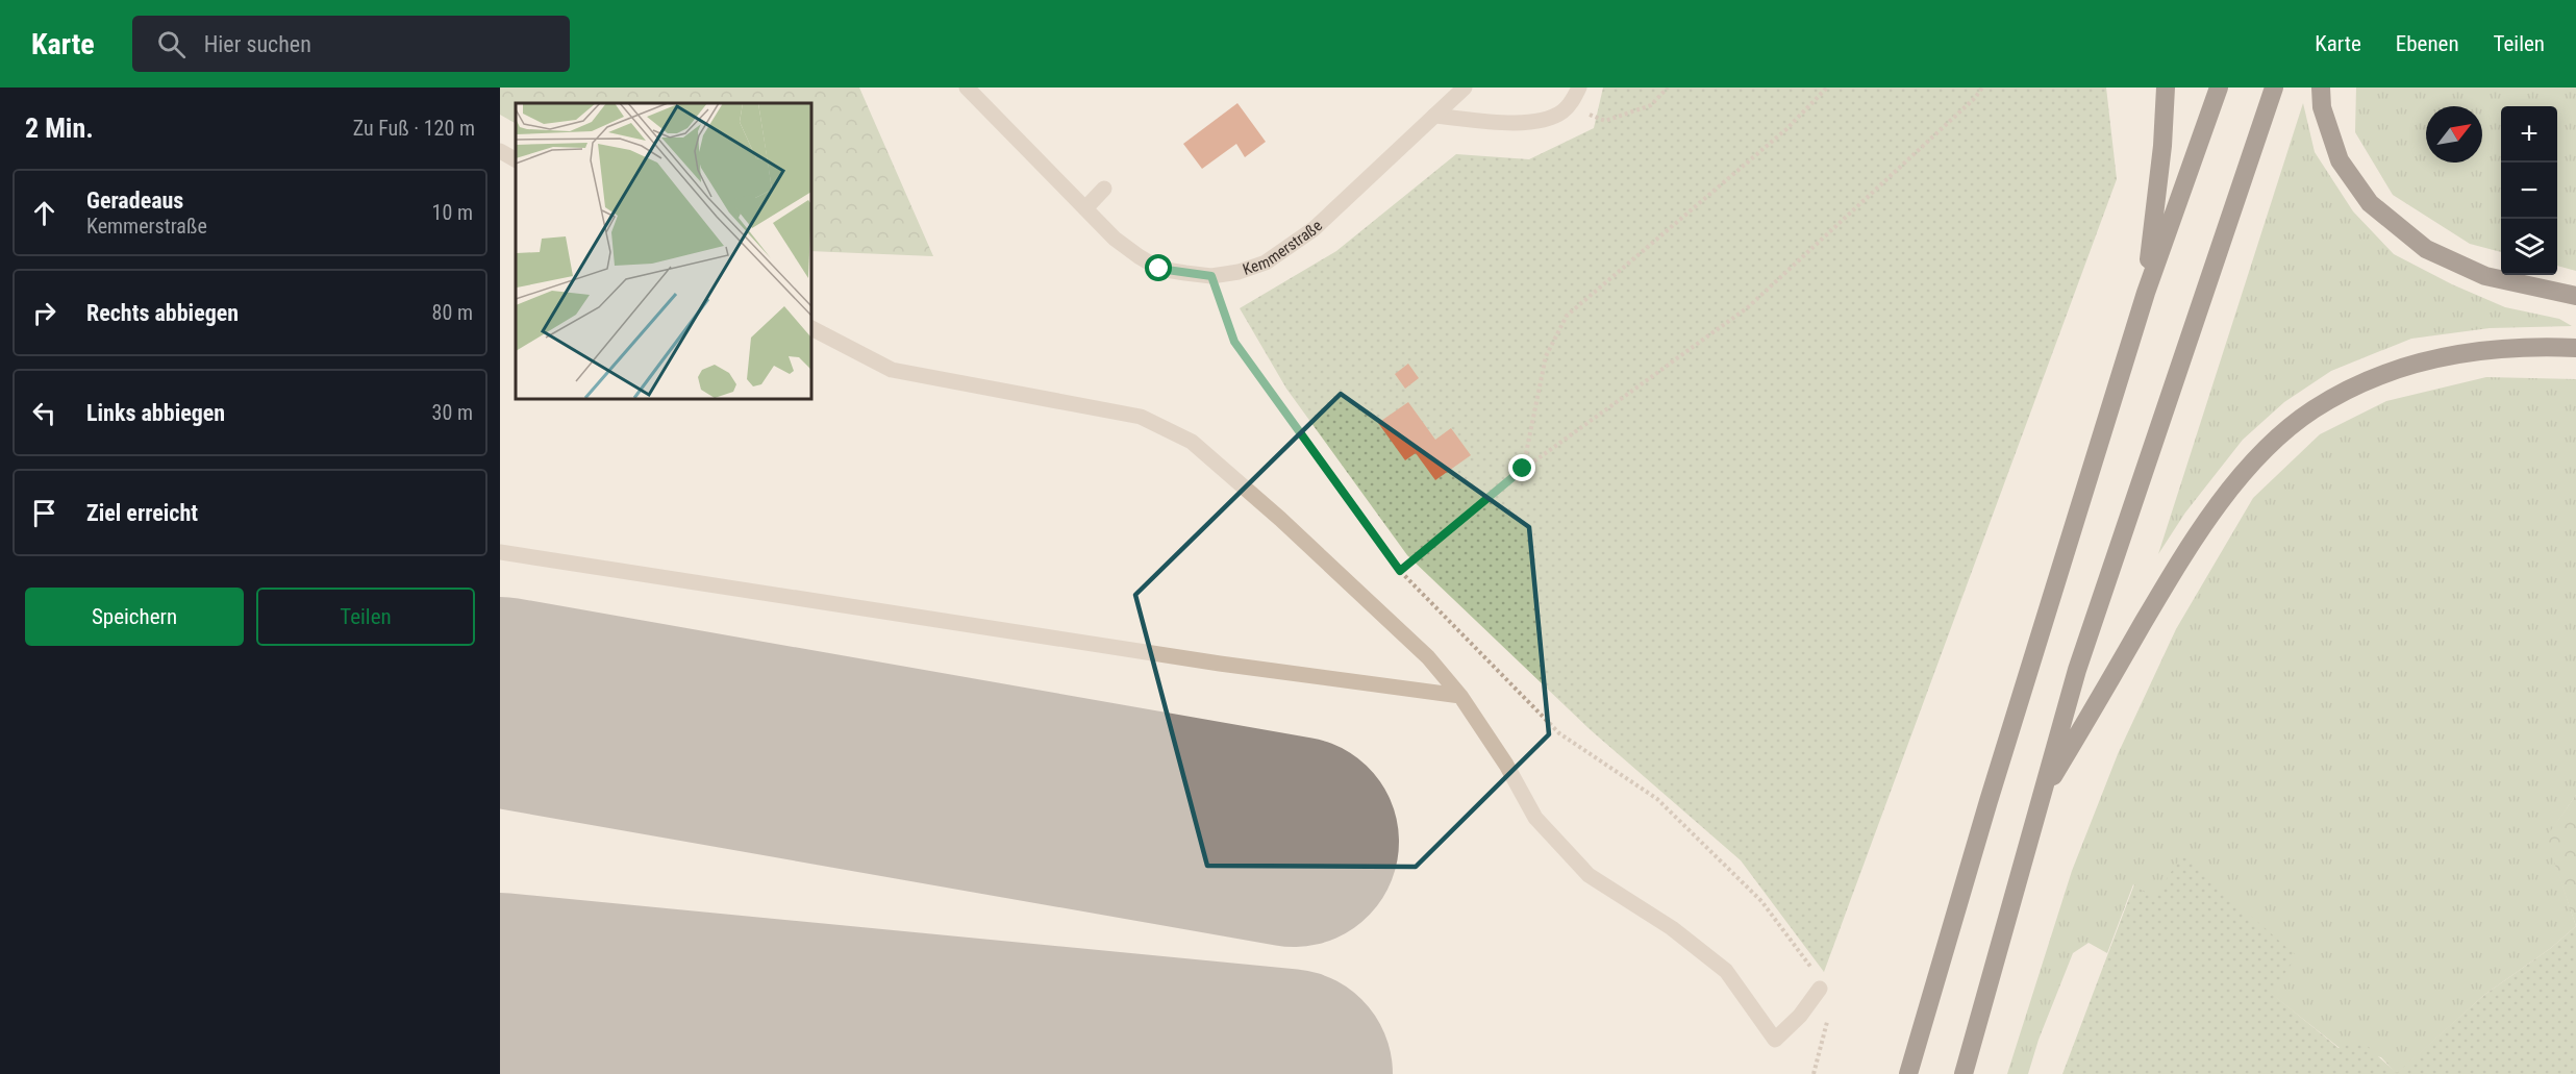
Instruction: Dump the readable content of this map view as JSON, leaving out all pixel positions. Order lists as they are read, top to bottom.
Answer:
{
  "streets": {
    "street": ["Kemmerstraße"]
  },
  "north": "top right",
  "page": {
    "header": "Karte",
    "search": "Hier suchen",
    "nav": ["Karte", "Ebenen", "Teilen"],
    "heading": ["2 Min.", "Zu Fuß · 120 m"],
    "map_buttons": ["+", "−"],
    "list": [
      ["Geradeaus", "Kemmerstraße", "10 m"],
      ["Rechts abbiegen", "80 m"],
      ["Links abbiegen", "30 m"],
      "Ziel erreicht"
    ],
    "buttons": ["Speichern", "Teilen"]
  }
}
